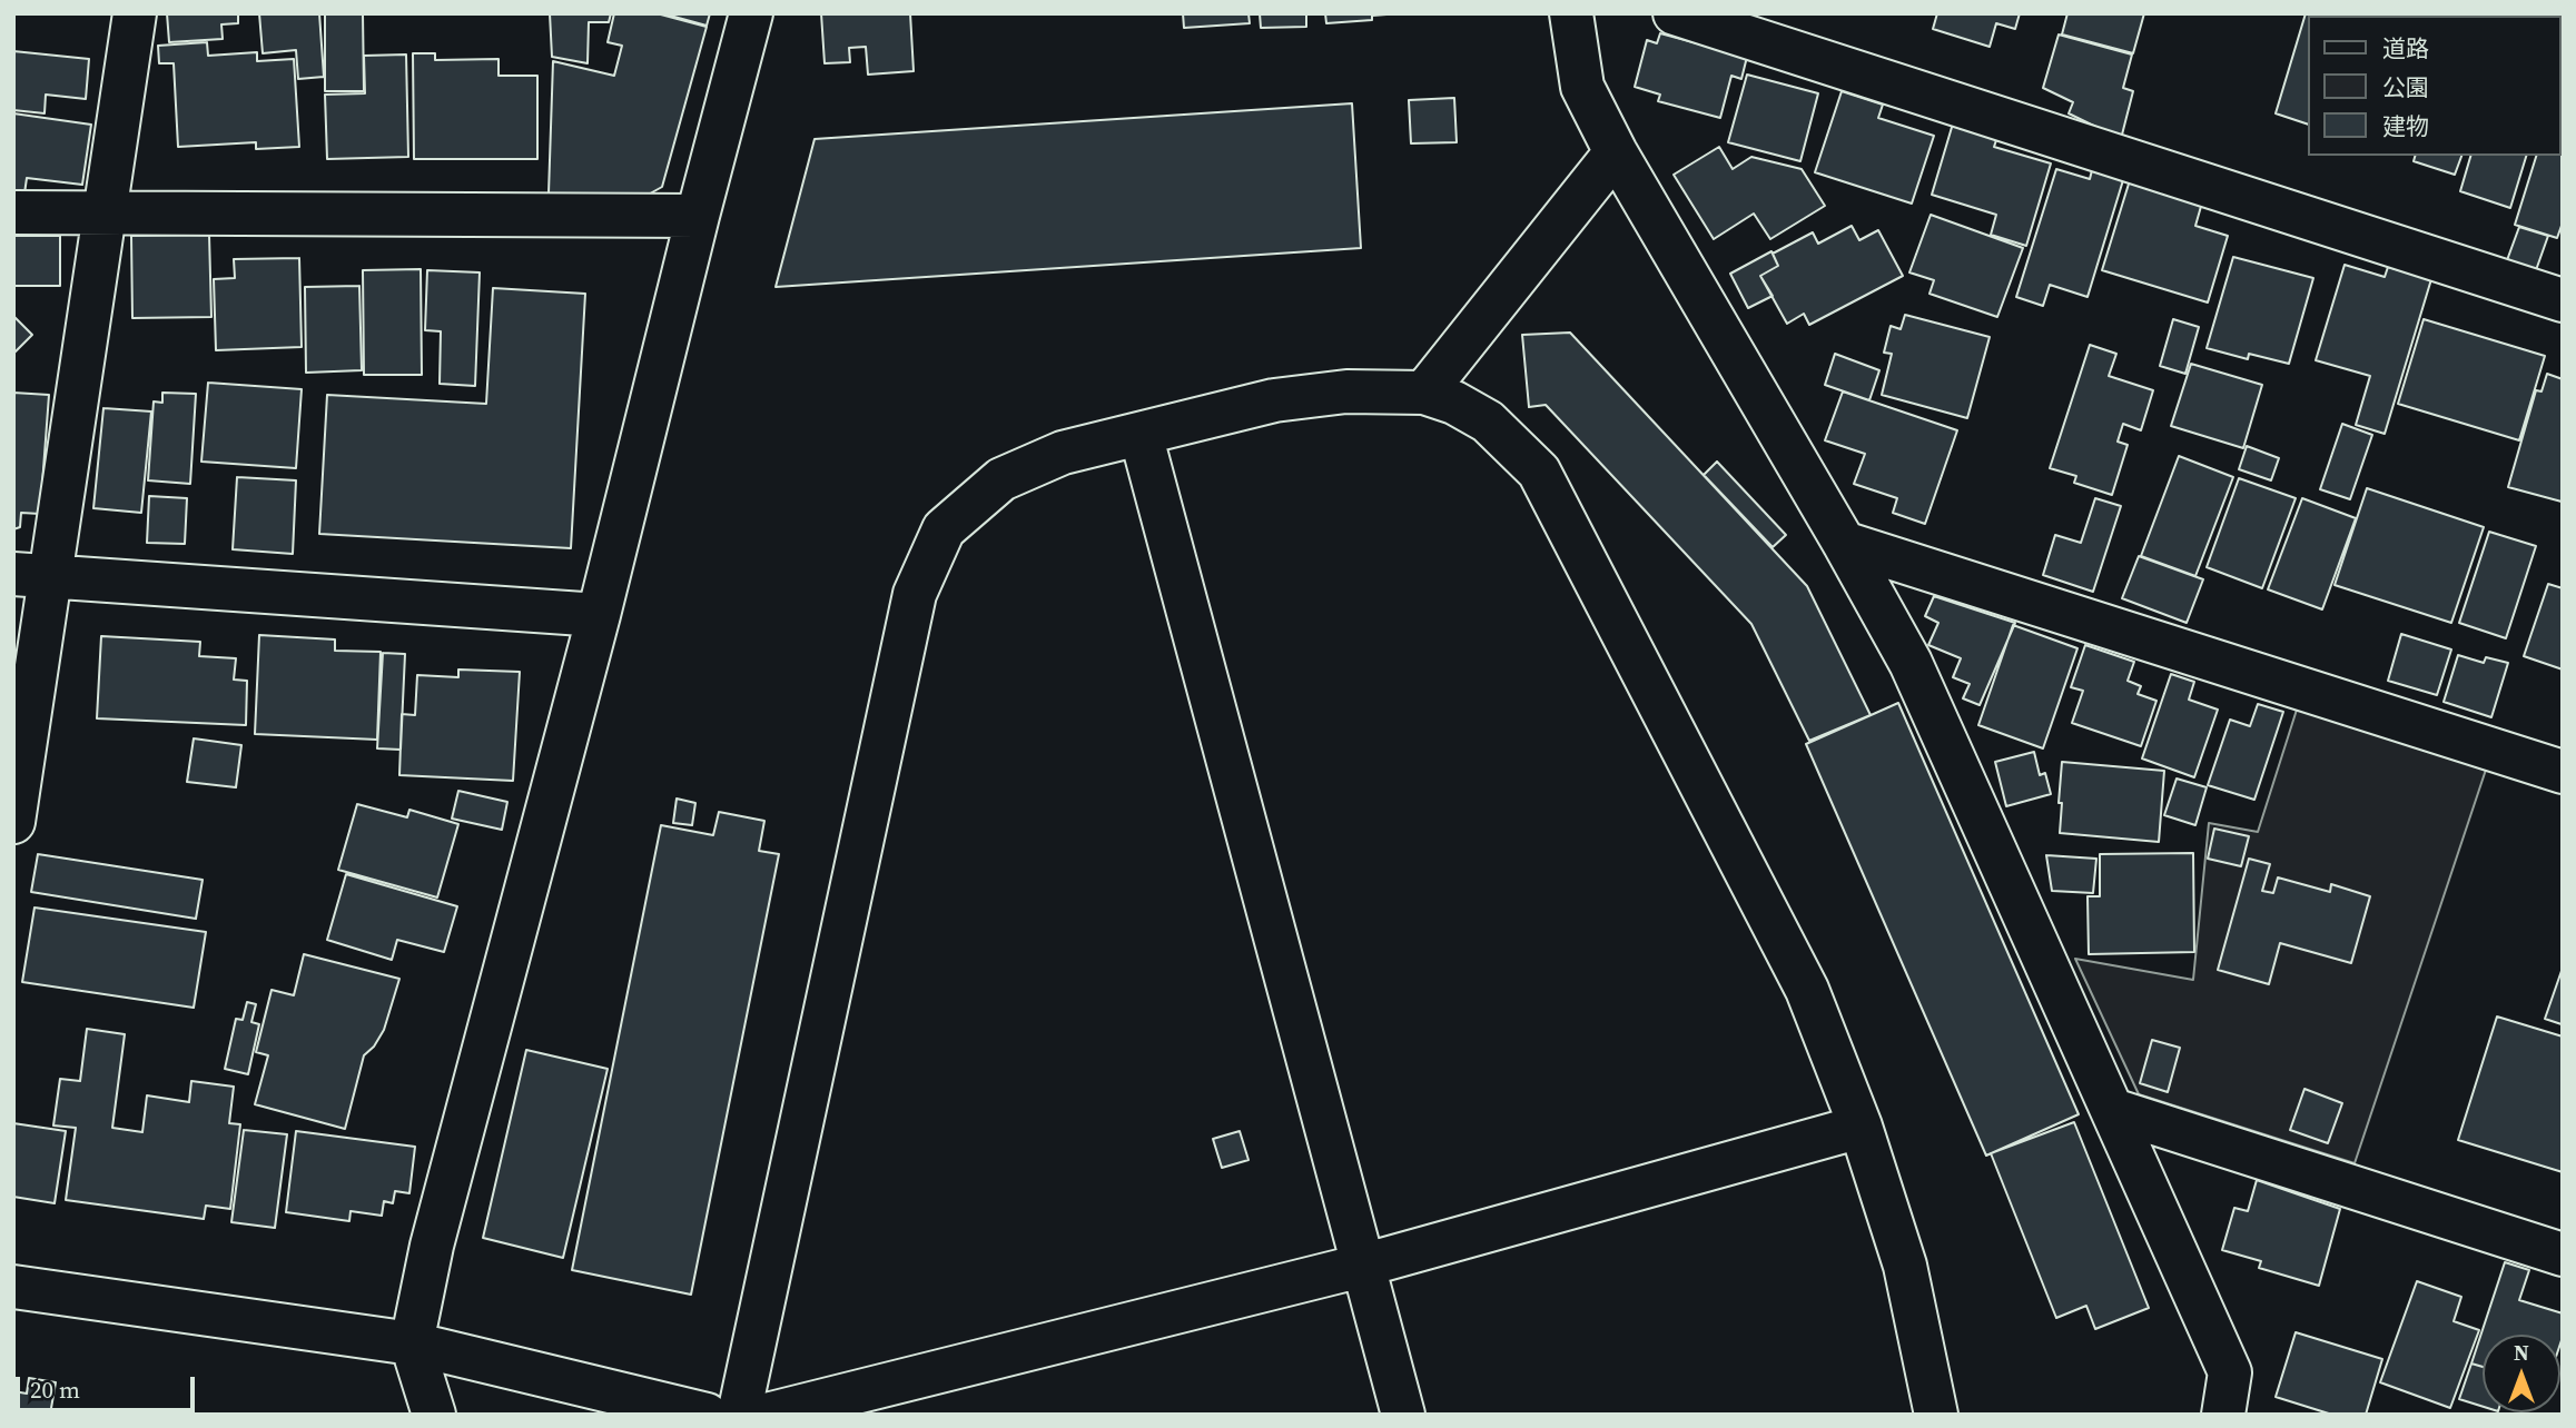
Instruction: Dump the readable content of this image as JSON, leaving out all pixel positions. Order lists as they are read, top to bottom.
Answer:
{
  "legend": ["道路", "公園", "建物"],
  "scale_bar": "20 m",
  "north": "top"
}
